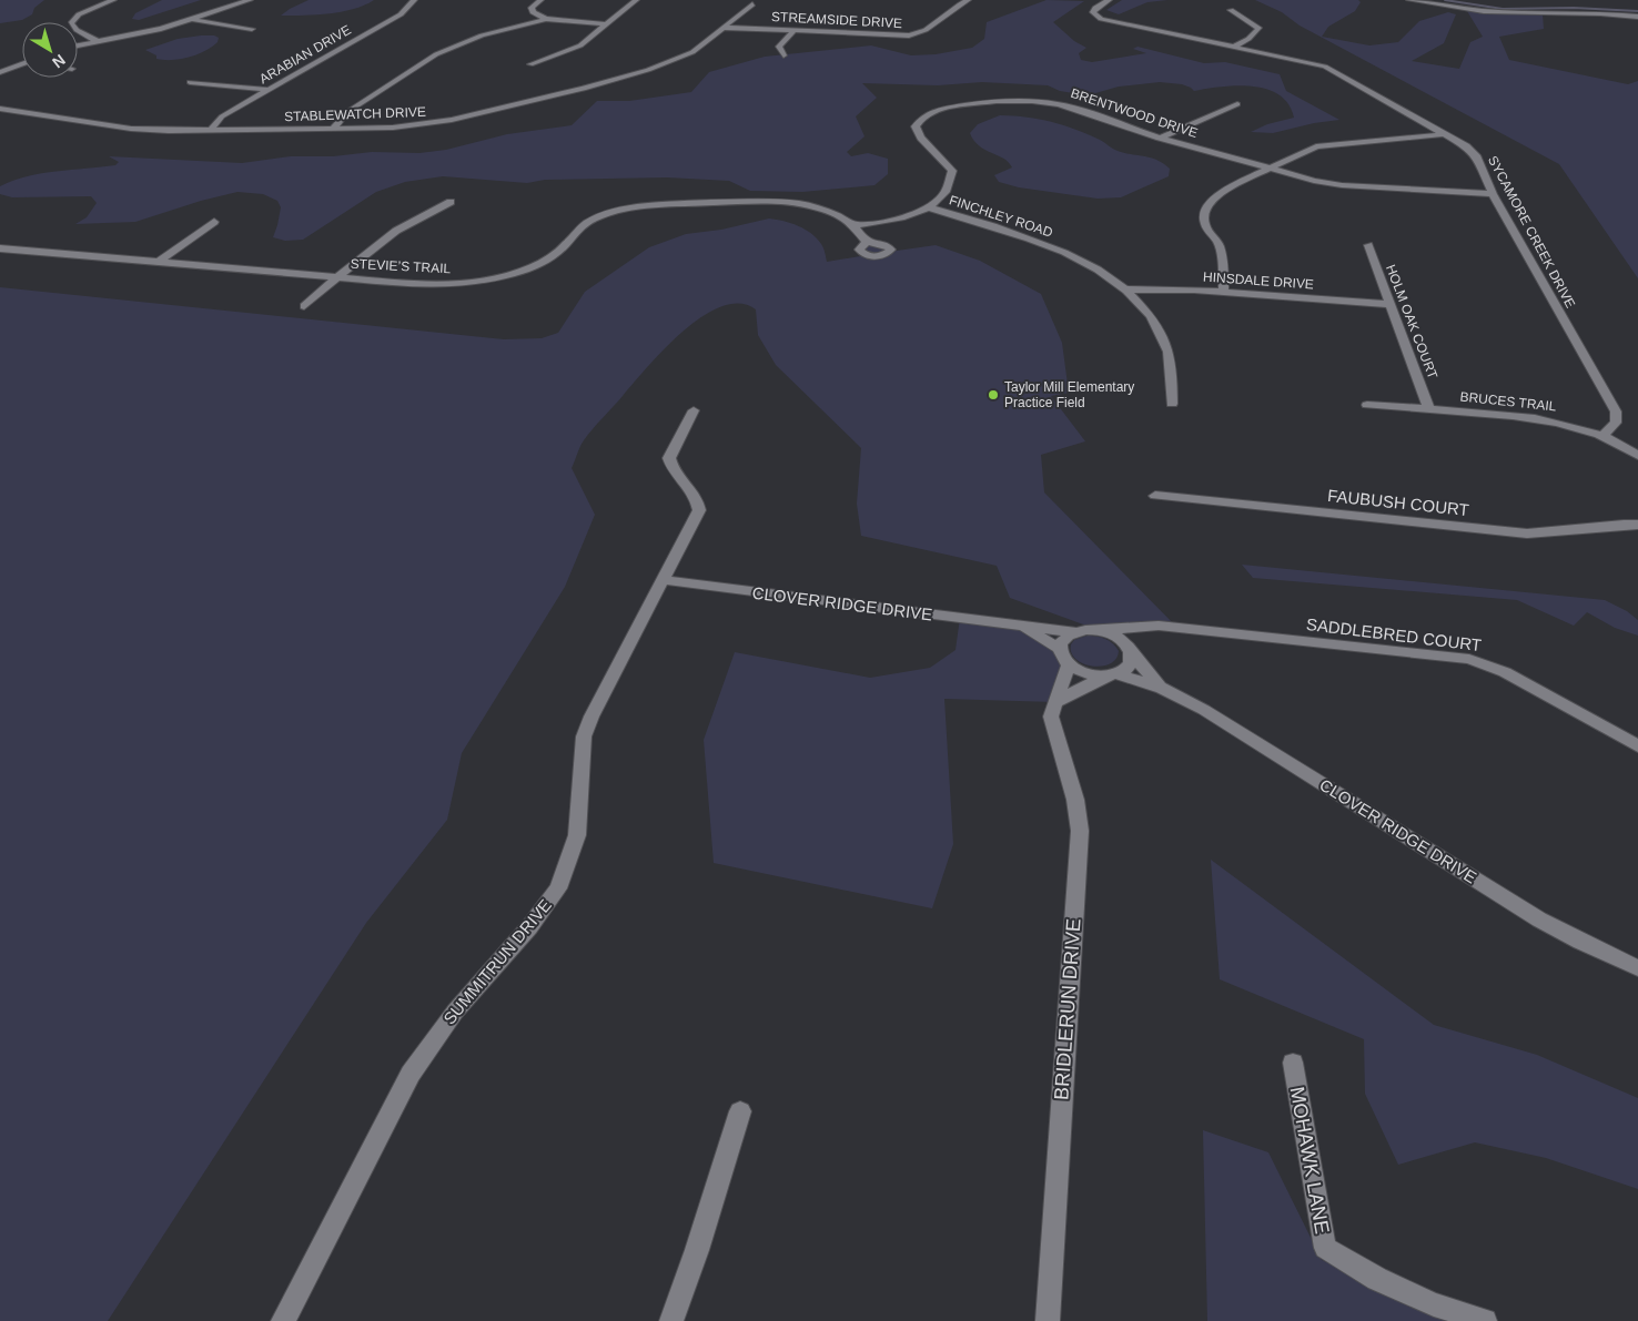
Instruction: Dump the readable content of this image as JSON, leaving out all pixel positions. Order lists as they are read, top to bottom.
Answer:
{
  "streets": {
    "street": [
      "STREAMSIDE DRIVE",
      "ARABIAN DRIVE",
      "BRENTWOOD DRIVE",
      "STABLEWATCH DRIVE",
      "FINCHLEY ROAD",
      "SYCAMORE CREEK DRIVE",
      "STEVIE’S TRAIL",
      "HINSDALE DRIVE",
      "HOLM OAK COURT",
      "BRUCES TRAIL",
      "FAUBUSH COURT",
      "CLOVER RIDGE DRIVE",
      "SADDLEBRED COURT",
      "SUMMITRUN DRIVE",
      "BRIDLERUN DRIVE",
      "MOHAWK LANE"
    ]
  },
  "crossings": [
    ["STREAMSIDE DRIVE", "STABLEWATCH DRIVE"],
    ["ARABIAN DRIVE", "STABLEWATCH DRIVE"],
    ["BRENTWOOD DRIVE", "FINCHLEY ROAD"],
    ["BRENTWOOD DRIVE", "SYCAMORE CREEK DRIVE"],
    ["BRENTWOOD DRIVE", "STEVIE’S TRAIL"],
    ["FINCHLEY ROAD", "HINSDALE DRIVE"],
    ["SYCAMORE CREEK DRIVE", "BRUCES TRAIL"],
    ["HINSDALE DRIVE", "HOLM OAK COURT"],
    ["HOLM OAK COURT", "BRUCES TRAIL"],
    ["CLOVER RIDGE DRIVE", "SADDLEBRED COURT"],
    ["CLOVER RIDGE DRIVE", "SUMMITRUN DRIVE"],
    ["CLOVER RIDGE DRIVE", "BRIDLERUN DRIVE"],
    ["SADDLEBRED COURT", "BRIDLERUN DRIVE"]
  ],
  "places": ["Taylor Mill Elementary Practice Field"],
  "north": "bottom right"
}
